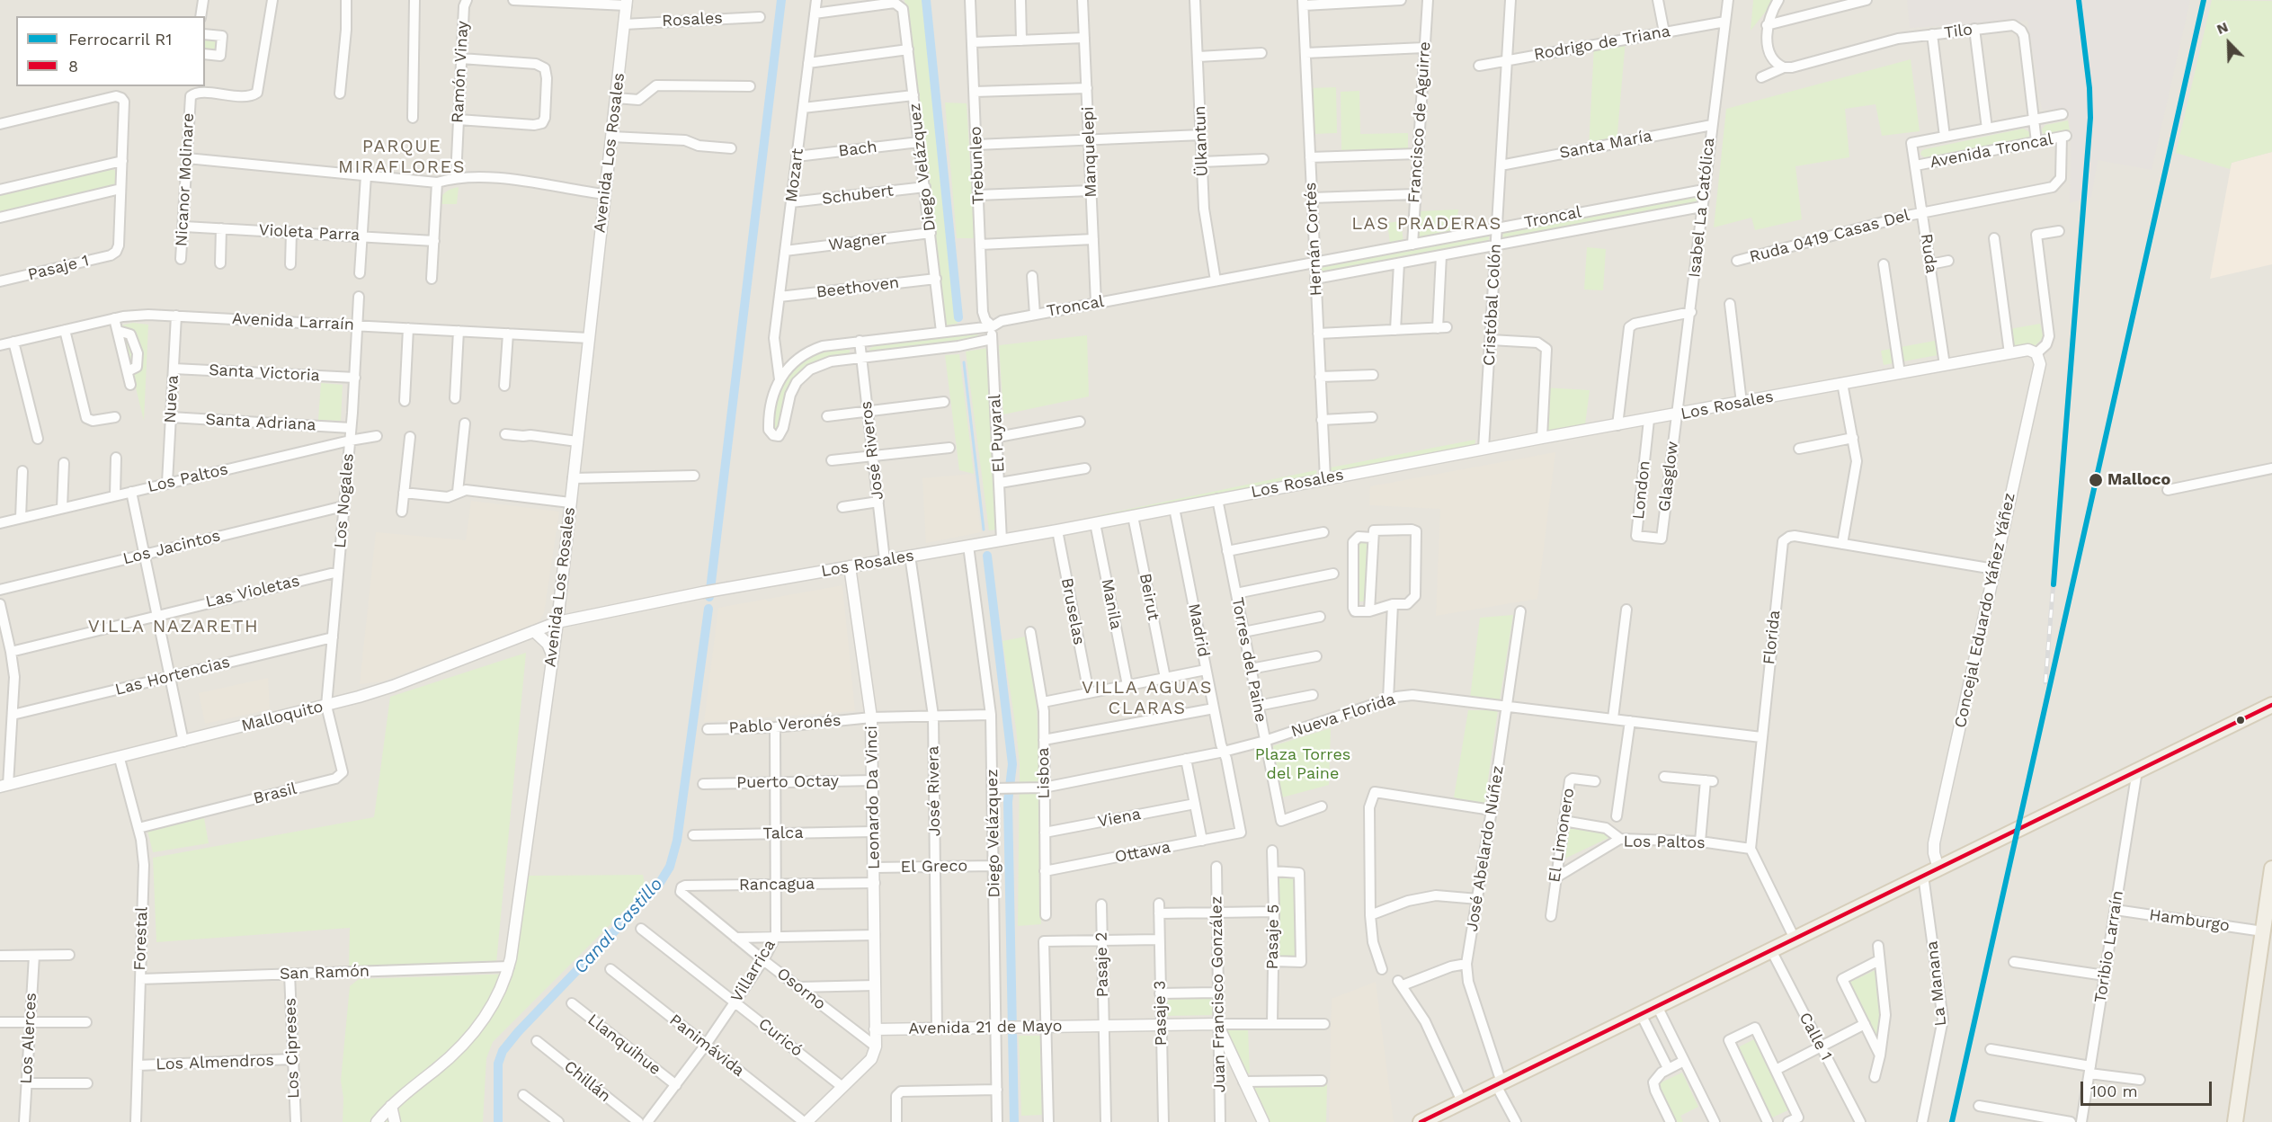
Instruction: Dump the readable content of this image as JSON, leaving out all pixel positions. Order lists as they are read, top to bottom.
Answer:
{
  "streets": {
    "street": [
      "Rosales",
      "Tilo",
      "Rodrigo de Triana",
      "Ramón Vinay",
      "Francisco de Aguirre",
      "Ülkantun",
      "Santa María",
      "Bach",
      "Avenida Troncal",
      "Manquelepi",
      "Avenida Los Rosales",
      "Trebunleo",
      "Diego Velázquez",
      "Mozart",
      "Nicanor Molinare",
      "Schubert",
      "Isabel La Católica",
      "Troncal",
      "Violeta Parra",
      "Ruda 0419 Casas Del",
      "Hernán Cortés",
      "Wagner",
      "Ruda",
      "Pasaje 1",
      "Beethoven",
      "Cristóbal Colón",
      "Avenida Larraín",
      "Santa Victoria",
      "Nueva",
      "Los Rosales",
      "Santa Adriana",
      "El Puyaral",
      "José Riveros",
      "Glasglow",
      "Los Paltos",
      "London",
      "Los Nogales",
      "Los Jacintos",
      "Las Violetas",
      "Beirut",
      "Manila",
      "Concejal Eduardo Yáñez Yáñez",
      "Bruselas",
      "Madrid",
      "Florida",
      "Torres del Paine",
      "Las Hortencias",
      "Nueva Florida",
      "Malloquito",
      "Pablo Veronés",
      "Lisboa",
      "Puerto Octay",
      "José Rivera",
      "Brasil",
      "Leonardo Da Vinci",
      "Viena",
      "Talca",
      "El Limonero",
      "José Abelardo Núñez",
      "Ottawa",
      "El Greco",
      "Rancagua",
      "Hamburgo",
      "Pasaje 5",
      "Forestal",
      "Toribio Larraín",
      "Pasaje 2",
      "Villarrica",
      "San Ramón",
      "La Manana",
      "Osorno",
      "Juan Francisco González",
      "Pasaje 3",
      "Avenida 21 de Mayo",
      "Calle 1",
      "Curicó",
      "Los Alerces",
      "Llanquihue",
      "Panimávida",
      "Los Cipreses",
      "Los Almendros",
      "Chillán"
    ]
  },
  "crossings": [
    ["Rosales", "Avenida Los Rosales"],
    ["Tilo", "Avenida Troncal"],
    ["Rodrigo de Triana", "Isabel La Católica"],
    ["Rodrigo de Triana", "Cristóbal Colón"],
    ["Francisco de Aguirre", "Troncal"],
    ["Ülkantun", "Troncal"],
    ["Santa María", "Isabel La Católica"],
    ["Santa María", "Cristóbal Colón"],
    ["Bach", "Diego Velázquez"],
    ["Bach", "Mozart"],
    ["Avenida Troncal", "Ruda 0419 Casas Del"],
    ["Avenida Troncal", "Ruda"],
    ["Manquelepi", "Troncal"],
    ["Avenida Los Rosales", "Avenida Larraín"],
    ["Avenida Los Rosales", "Los Rosales"],
    ["Avenida Los Rosales", "Malloquito"],
    ["Avenida Los Rosales", "San Ramón"],
    ["Trebunleo", "Troncal"],
    ["Trebunleo", "El Puyaral"],
    ["Diego Velázquez", "Mozart"],
    ["Diego Velázquez", "Schubert"],
    ["Diego Velázquez", "Troncal"],
    ["Diego Velázquez", "Wagner"],
    ["Diego Velázquez", "Beethoven"],
    ["Diego Velázquez", "Los Rosales"],
    ["Diego Velázquez", "Nueva Florida"],
    ["Diego Velázquez", "Pablo Veronés"],
    ["Diego Velázquez", "El Greco"],
    ["Diego Velázquez", "Avenida 21 de Mayo"],
    ["Mozart", "Schubert"],
    ["Mozart", "Troncal"],
    ["Mozart", "Wagner"],
    ["Mozart", "Beethoven"],
    ["Nicanor Molinare", "Violeta Parra"],
    ["Isabel La Católica", "Troncal"],
    ["Isabel La Católica", "Los Rosales"],
    ["Isabel La Católica", "Glasglow"],
    ["Troncal", "Hernán Cortés"],
    ["Troncal", "Cristóbal Colón"],
    ["Troncal", "El Puyaral"],
    ["Troncal", "José Riveros"],
    ["Ruda 0419 Casas Del", "Ruda"],
    ["Hernán Cortés", "Los Rosales"],
    ["Ruda", "Los Rosales"],
    ["Cristóbal Colón", "Los Rosales"],
    ["Avenida Larraín", "Nueva"],
    ["Avenida Larraín", "Los Nogales"],
    ["Santa Victoria", "Nueva"],
    ["Santa Victoria", "Los Nogales"],
    ["Nueva", "Santa Adriana"],
    ["Nueva", "Los Paltos"],
    ["Los Rosales", "El Puyaral"],
    ["Los Rosales", "José Riveros"],
    ["Los Rosales", "Glasglow"],
    ["Los Rosales", "London"],
    ["Los Rosales", "Beirut"],
    ["Los Rosales", "Manila"],
    ["Los Rosales", "Concejal Eduardo Yáñez Yáñez"],
    ["Los Rosales", "Bruselas"],
    ["Los Rosales", "Madrid"],
    ["Los Rosales", "Torres del Paine"],
    ["Los Rosales", "Malloquito"],
    ["Los Rosales", "José Rivera"],
    ["Los Rosales", "Leonardo Da Vinci"],
    ["Santa Adriana", "Los Nogales"],
    ["Glasglow", "London"],
    ["Los Paltos", "Los Nogales"],
    ["Los Paltos", "Florida"],
    ["Los Paltos", "El Limonero"],
    ["Los Nogales", "Los Jacintos"],
    ["Los Nogales", "Las Violetas"],
    ["Los Nogales", "Las Hortencias"],
    ["Los Nogales", "Malloquito"],
    ["Los Nogales", "Brasil"],
    ["Concejal Eduardo Yáñez Yáñez", "Florida"],
    ["Madrid", "Nueva Florida"],
    ["Madrid", "Ottawa"],
    ["Florida", "Nueva Florida"],
    ["Torres del Paine", "Nueva Florida"],
    ["Nueva Florida", "Lisboa"],
    ["Nueva Florida", "José Abelardo Núñez"],
    ["Malloquito", "Brasil"],
    ["Malloquito", "Forestal"],
    ["Pablo Veronés", "José Rivera"],
    ["Pablo Veronés", "Leonardo Da Vinci"],
    ["Pablo Veronés", "Villarrica"],
    ["Lisboa", "Viena"],
    ["Lisboa", "Ottawa"],
    ["Puerto Octay", "Leonardo Da Vinci"],
    ["Puerto Octay", "Villarrica"],
    ["José Rivera", "El Greco"],
    ["José Rivera", "Avenida 21 de Mayo"],
    ["Brasil", "Forestal"],
    ["Leonardo Da Vinci", "Talca"],
    ["Leonardo Da Vinci", "El Greco"],
    ["Leonardo Da Vinci", "Rancagua"],
    ["Leonardo Da Vinci", "Avenida 21 de Mayo"],
    ["Talca", "Villarrica"],
    ["Rancagua", "Villarrica"],
    ["Rancagua", "Osorno"],
    ["Hamburgo", "Toribio Larraín"],
    ["Forestal", "San Ramón"],
    ["Forestal", "Los Almendros"],
    ["Pasaje 2", "Avenida 21 de Mayo"],
    ["Villarrica", "Osorno"],
    ["Villarrica", "Curicó"],
    ["Villarrica", "Llanquihue"],
    ["Villarrica", "Panimávida"],
    ["San Ramón", "Los Cipreses"],
    ["Juan Francisco González", "Pasaje 3"],
    ["Juan Francisco González", "Avenida 21 de Mayo"],
    ["Pasaje 3", "Avenida 21 de Mayo"],
    ["Los Cipreses", "Los Almendros"]
  ],
  "districts": [
    "PARQUE MIRAFLORES",
    "LAS PRADERAS",
    "VILLA NAZARETH",
    "VILLA AGUAS CLARAS"
  ],
  "water": ["Canal Castillo"],
  "parks": ["Plaza Torres del Paine"],
  "places": ["Malloco"],
  "lines": ["rail line R1", "transit line 8"],
  "legend": ["Ferrocarril R1", "8"],
  "scale_bar": "100 m",
  "north": "top left"
}
